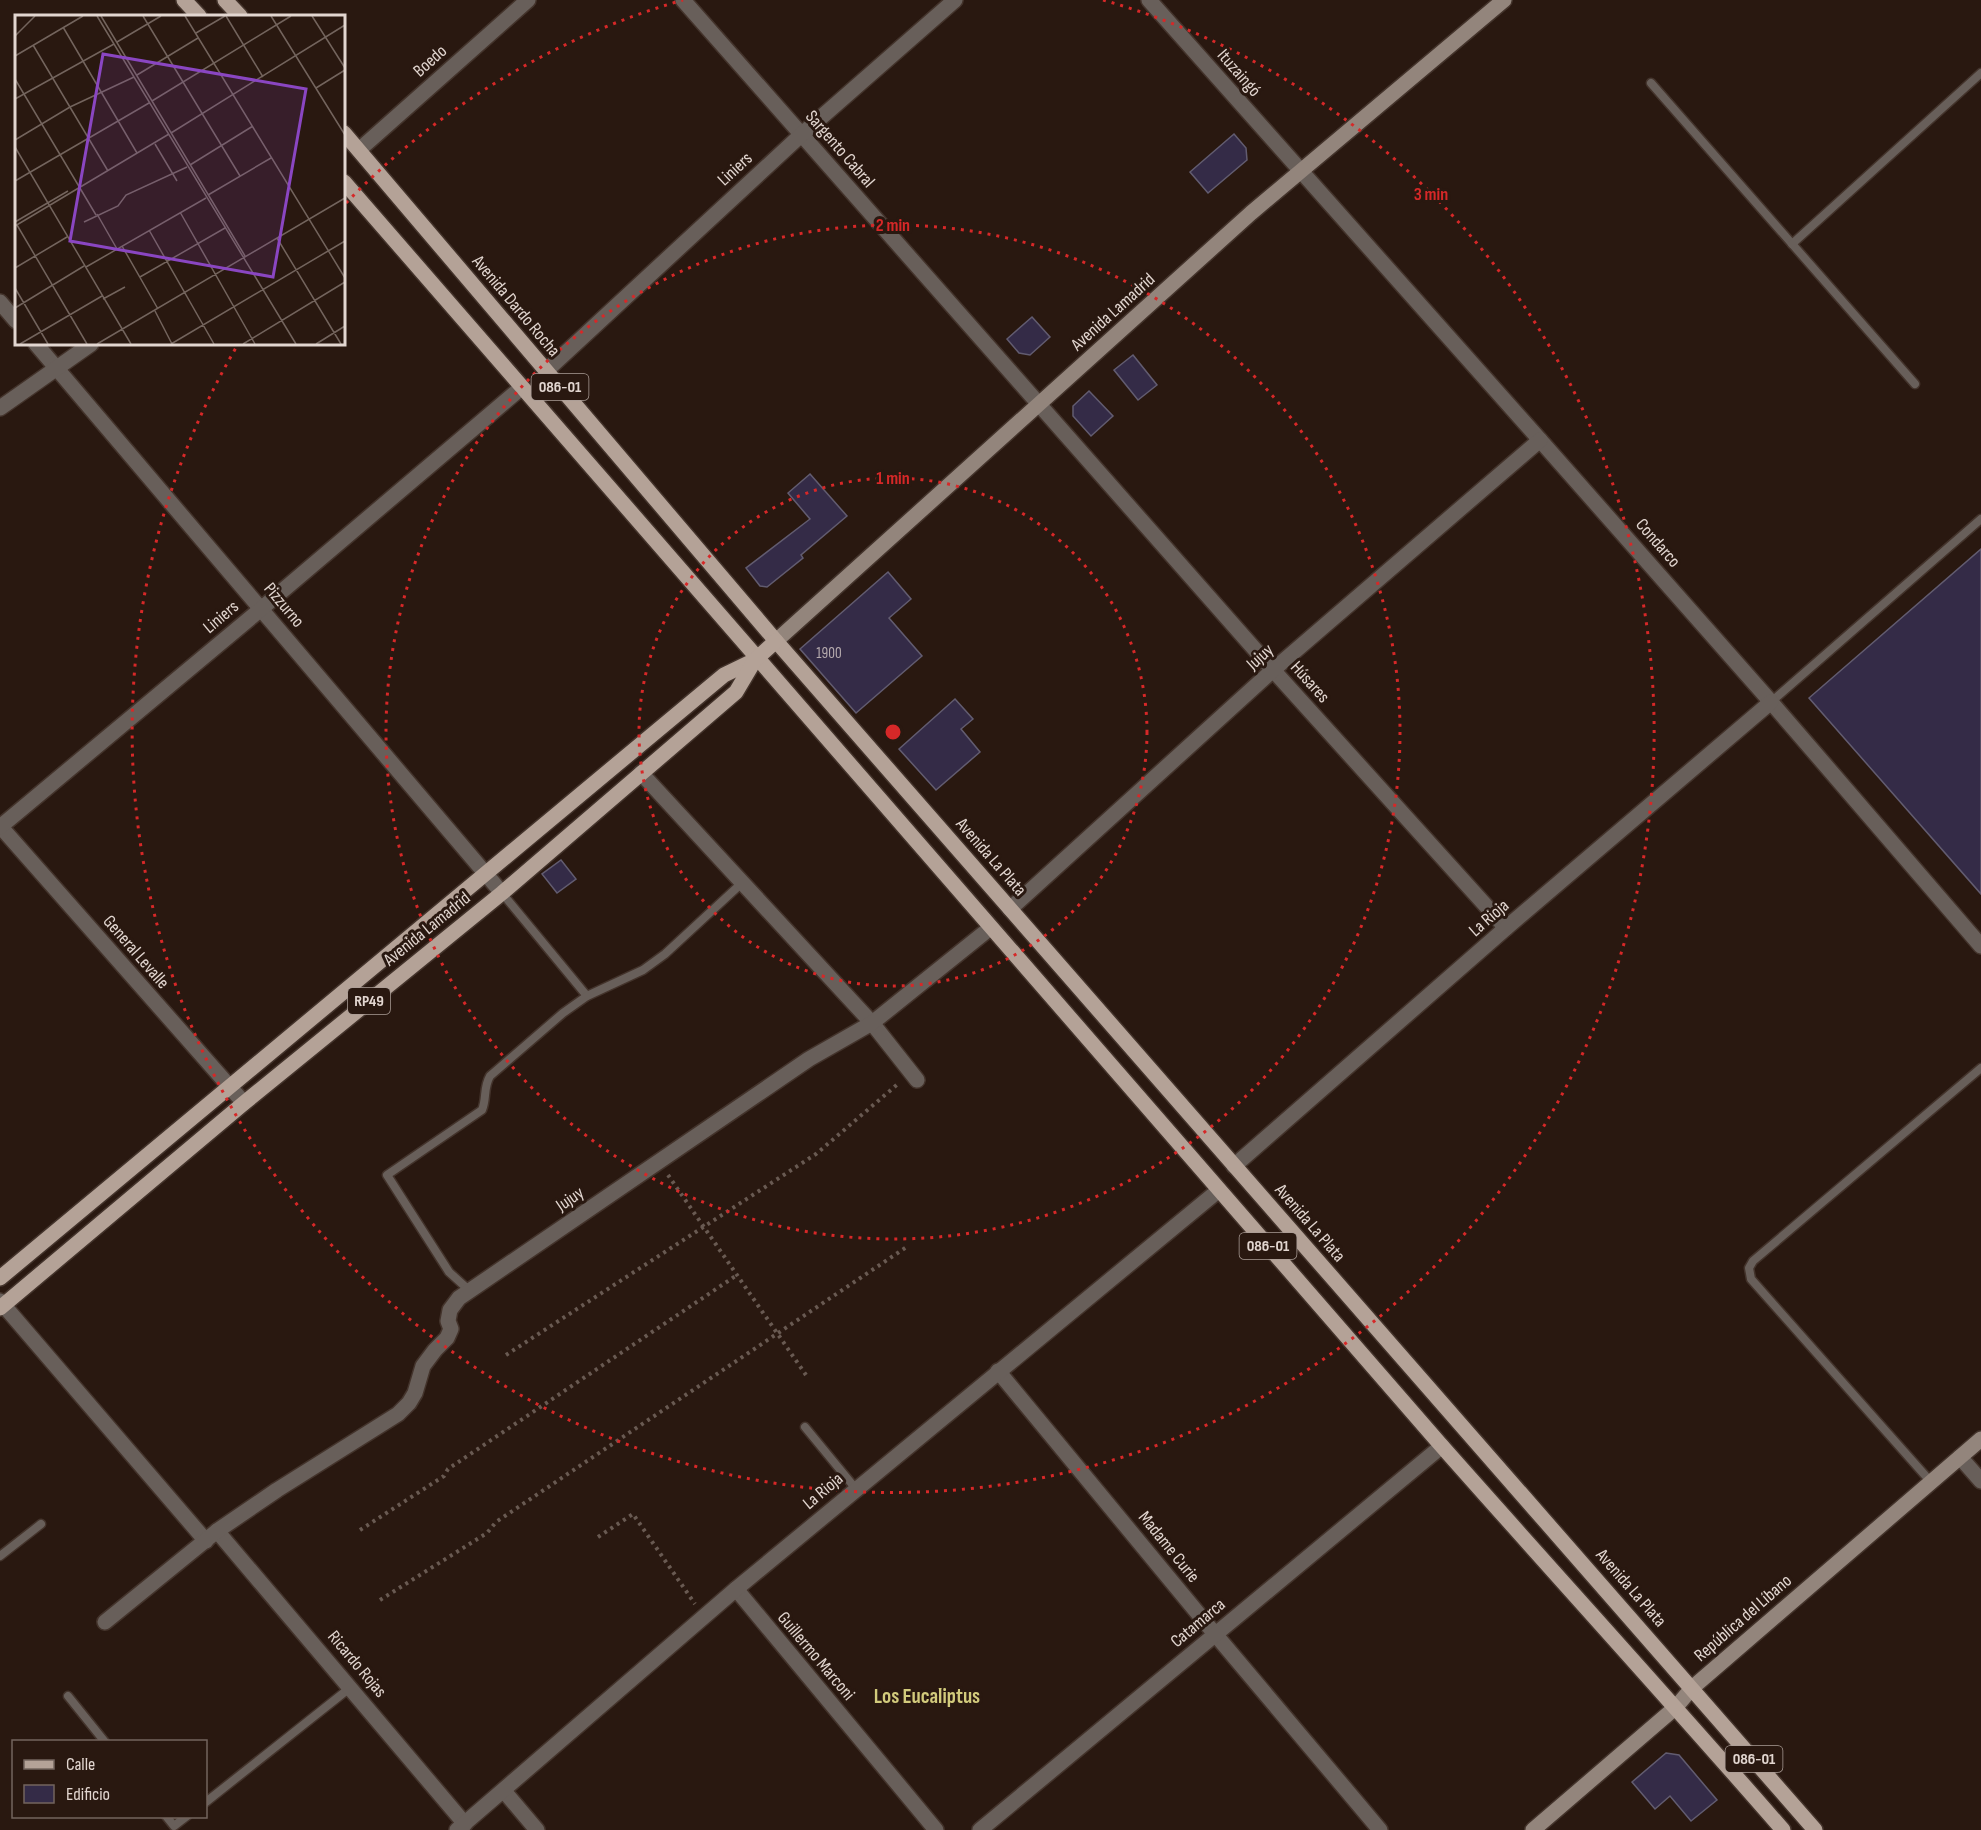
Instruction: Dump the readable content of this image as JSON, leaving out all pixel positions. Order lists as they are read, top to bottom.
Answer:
{
  "streets": {
    "main road": [
      "Avenida Dardo Rocha",
      "Avenida Lamadrid",
      "086-01",
      "Avenida La Plata",
      "RP49"
    ],
    "street": [
      "Boedo",
      "Ituzaingó",
      "Sargento Cabral",
      "Liniers",
      "Condarco",
      "Pizzurno",
      "Jujuy",
      "Húsares",
      "La Rioja",
      "General Levalle",
      "Madame Curie",
      "República del Líbano",
      "Catamarca",
      "Guillermo Marconi",
      "Ricardo Rojas"
    ]
  },
  "crossings": [
    ["Boedo", "Avenida Dardo Rocha"],
    ["Ituzaingó", "Avenida Lamadrid"],
    ["Ituzaingó", "Condarco"],
    ["Sargento Cabral", "Liniers"],
    ["Sargento Cabral", "Avenida Lamadrid"],
    ["Sargento Cabral", "Húsares"],
    ["Liniers", "Avenida Dardo Rocha"],
    ["Liniers", "086-01"],
    ["Liniers", "Pizzurno"],
    ["Liniers", "General Levalle"],
    ["Avenida Dardo Rocha", "Avenida Lamadrid"],
    ["Avenida Dardo Rocha", "Avenida La Plata"],
    ["Avenida Lamadrid", "086-01"],
    ["Avenida Lamadrid", "Condarco"],
    ["Avenida Lamadrid", "Pizzurno"],
    ["Avenida Lamadrid", "Húsares"],
    ["Avenida Lamadrid", "Avenida La Plata"],
    ["Avenida Lamadrid", "General Levalle"],
    ["Avenida Lamadrid", "Ricardo Rojas"],
    ["086-01", "Jujuy"],
    ["086-01", "La Rioja"],
    ["086-01", "República del Líbano"],
    ["086-01", "Catamarca"],
    ["Condarco", "Jujuy"],
    ["Condarco", "La Rioja"],
    ["Jujuy", "Húsares"],
    ["Jujuy", "Avenida La Plata"],
    ["Jujuy", "Ricardo Rojas"],
    ["Húsares", "La Rioja"],
    ["Avenida La Plata", "La Rioja"],
    ["Avenida La Plata", "República del Líbano"],
    ["La Rioja", "Madame Curie"],
    ["La Rioja", "Guillermo Marconi"],
    ["La Rioja", "Ricardo Rojas"],
    ["Madame Curie", "Catamarca"]
  ],
  "districts": ["Los Eucaliptus"],
  "house_numbers": ["1900"],
  "legend": ["Calle", "Edificio"],
  "rings": ["3 min", "2 min", "1 min"]
}
